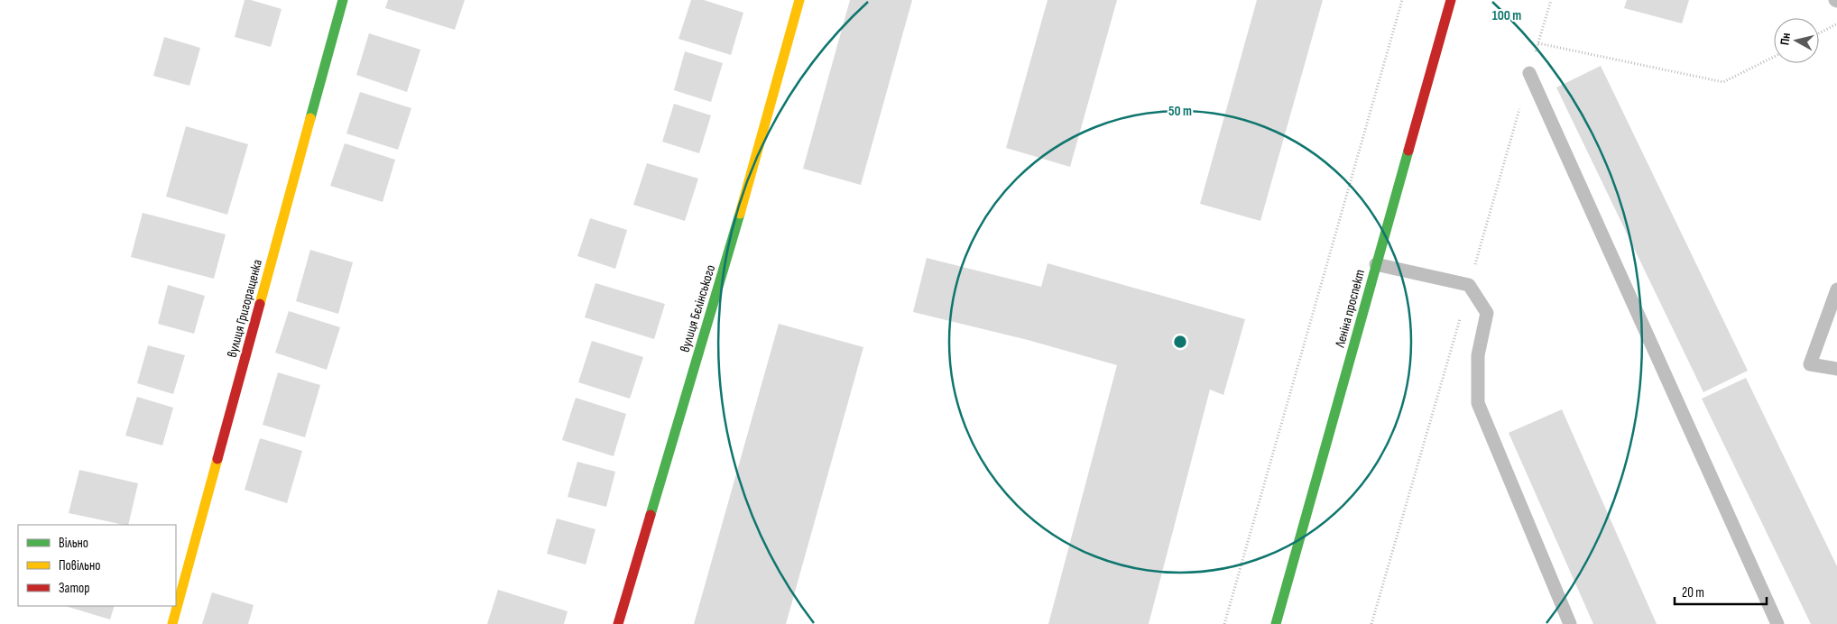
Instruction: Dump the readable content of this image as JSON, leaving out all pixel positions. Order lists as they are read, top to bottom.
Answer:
{
  "streets": {
    "street": ["вулиця Григоращенка", "вулиця Бєлінського", "Леніна проспект"]
  },
  "legend": ["Вільно", "Повільно", "Затор"],
  "scale_bar": "20 m",
  "north": "left",
  "rings": ["100 m", "50 m"]
}
